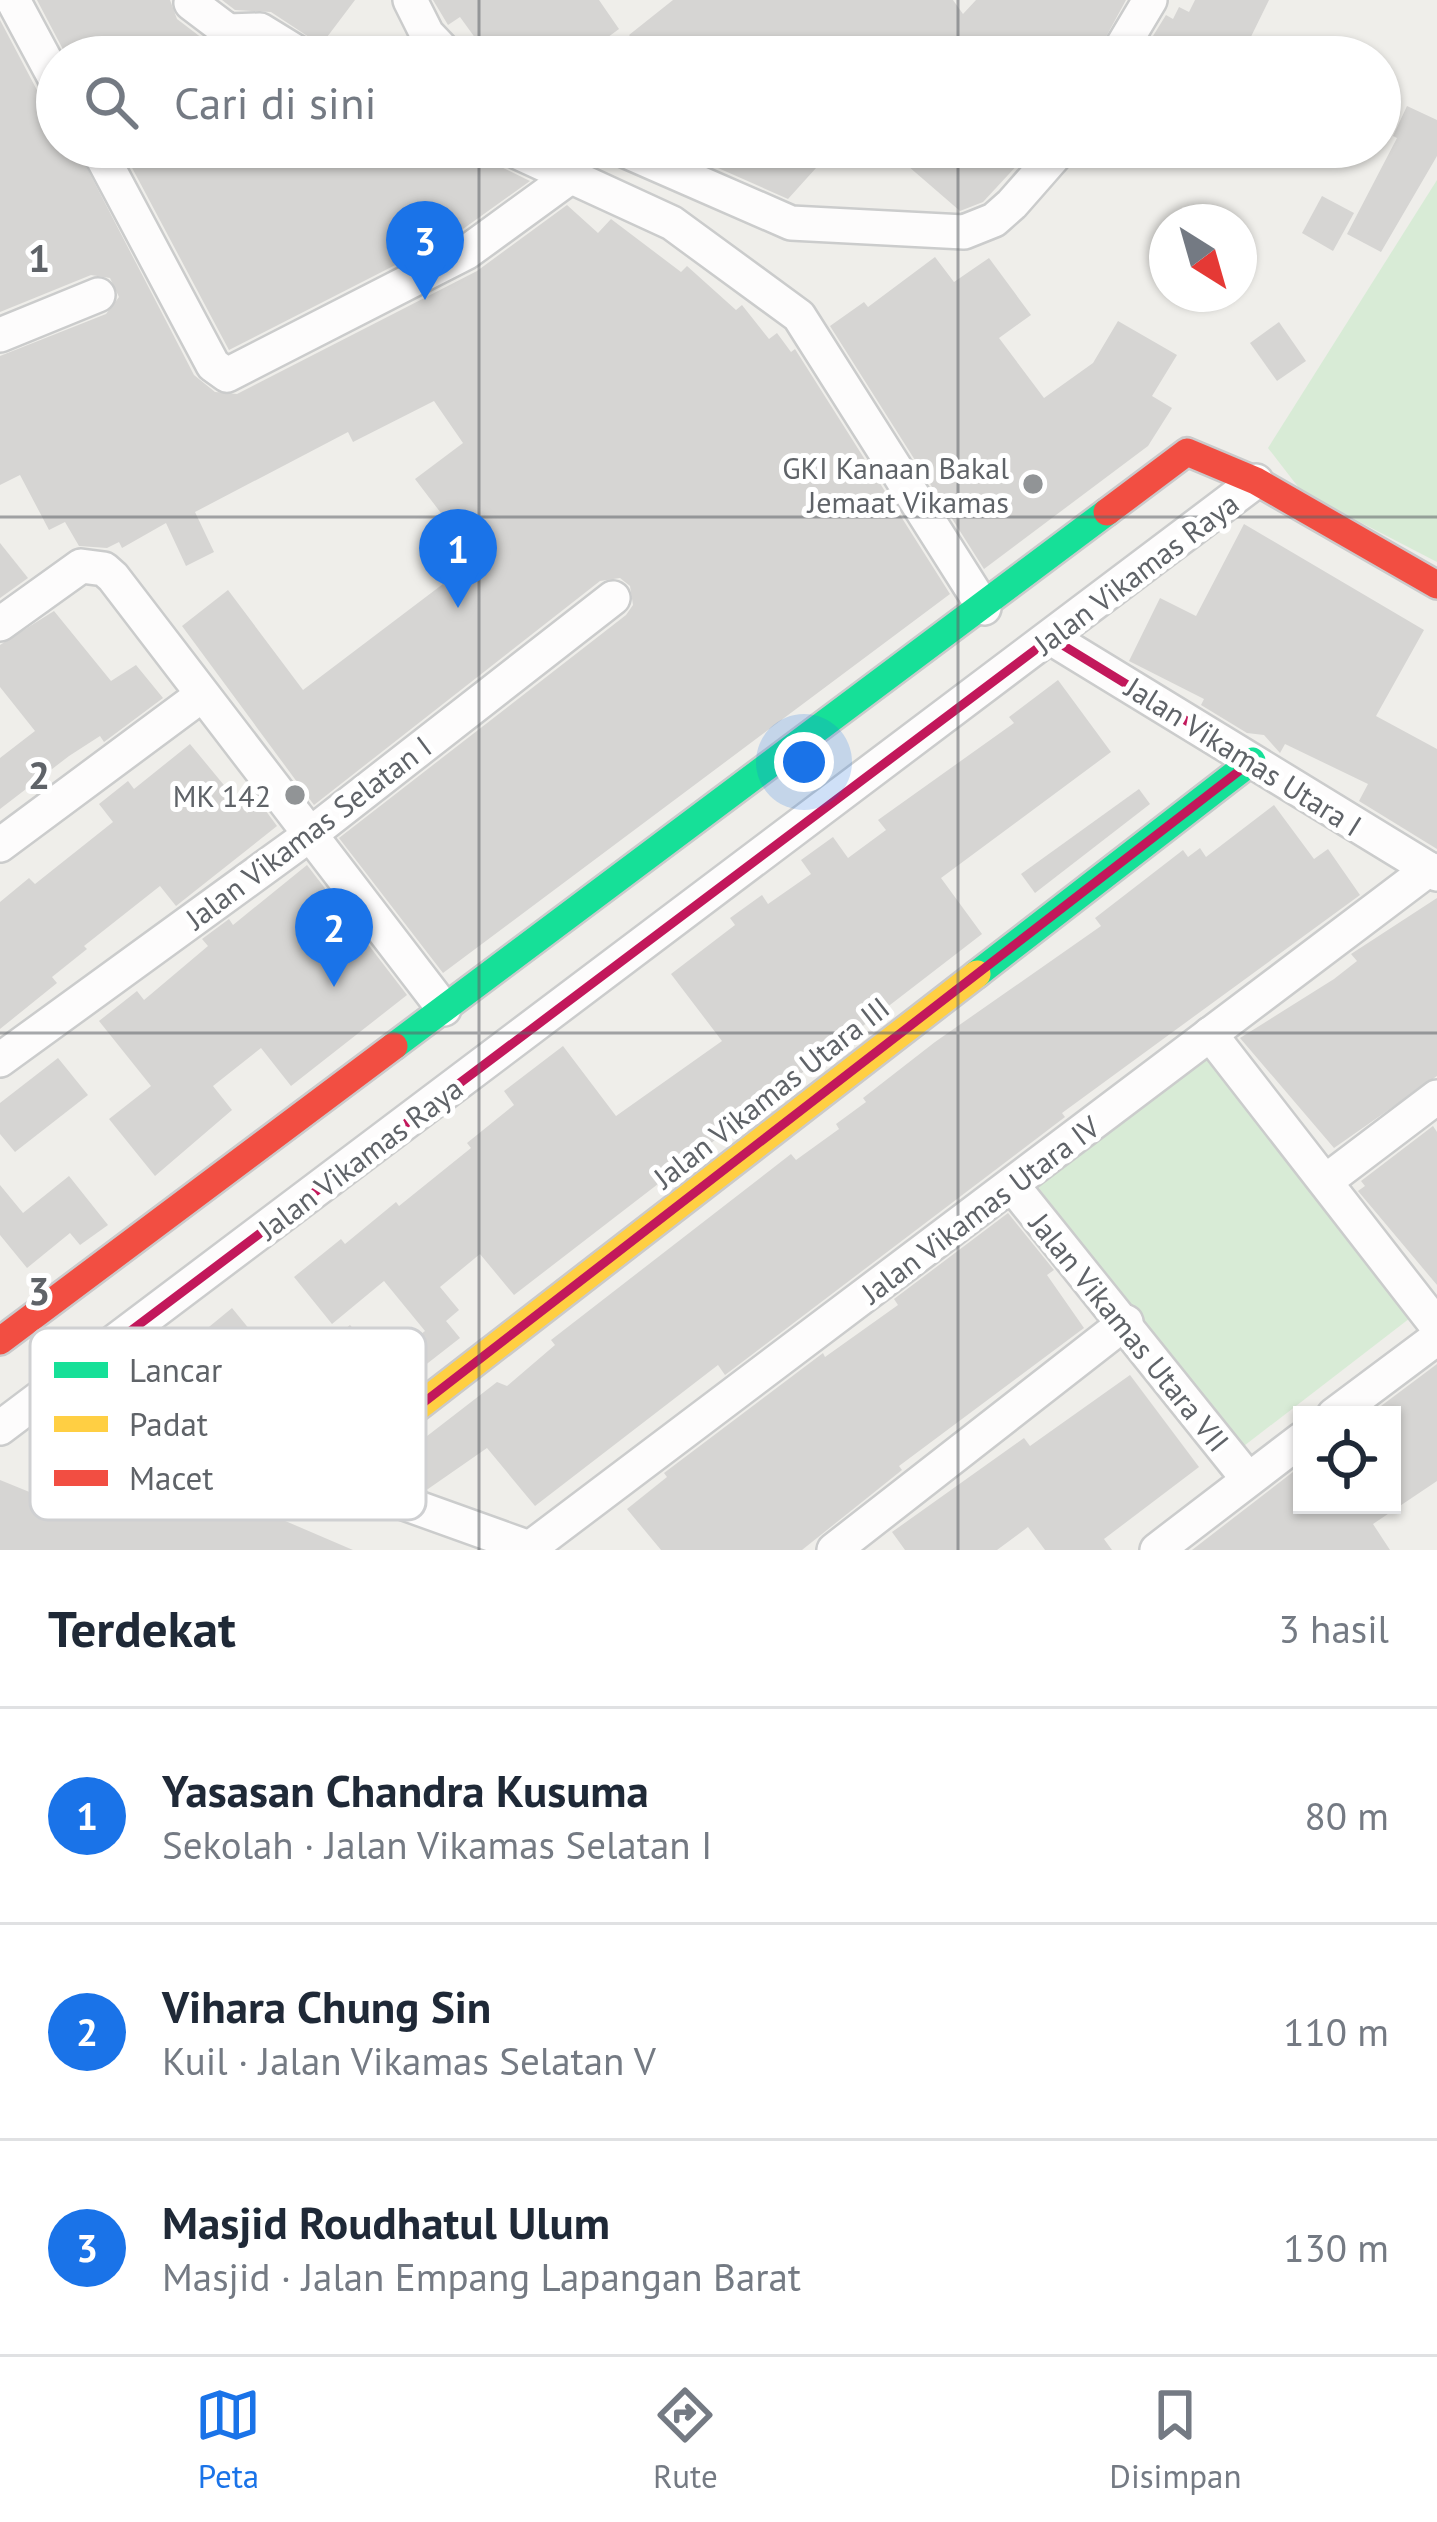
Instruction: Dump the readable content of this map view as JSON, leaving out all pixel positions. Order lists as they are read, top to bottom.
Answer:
{
  "streets": {
    "street": [
      "Jalan Vikamas Raya",
      "Jalan Vikamas Utara I",
      "Jalan Vikamas Selatan I",
      "Jalan Vikamas Utara III",
      "Jalan Vikamas Utara IV",
      "Jalan Vikamas Utara VII"
    ]
  },
  "crossings": [
    ["Jalan Vikamas Raya", "Jalan Vikamas Utara I"],
    ["Jalan Vikamas Utara I", "Jalan Vikamas Utara III"],
    ["Jalan Vikamas Utara I", "Jalan Vikamas Utara IV"],
    ["Jalan Vikamas Utara IV", "Jalan Vikamas Utara VII"]
  ],
  "places": ["GKI Kanaan Bakal Jemaat Vikamas", "MK 142"],
  "legend": ["Lancar", "Padat", "Macet"],
  "north": "bottom right",
  "page": {
    "search": "Cari di sini",
    "pins": ["3", "1", "2"],
    "heading": ["Terdekat", "3 hasil"],
    "list": [
      {
        "mark": "1",
        "name": "Yasasan Chandra Kusuma",
        "note": "Sekolah · Jalan Vikamas Selatan I",
        "value": "80 m"
      },
      {
        "mark": "2",
        "name": "Vihara Chung Sin",
        "note": "Kuil · Jalan Vikamas Selatan V",
        "value": "110 m"
      },
      {
        "mark": "3",
        "name": "Masjid Roudhatul Ulum",
        "note": "Masjid · Jalan Empang Lapangan Barat",
        "value": "130 m"
      }
    ],
    "nav": ["Peta", "Rute", "Disimpan"]
  },
  "grid": {
    "rows": ["1", "2", "3"]
  }
}
